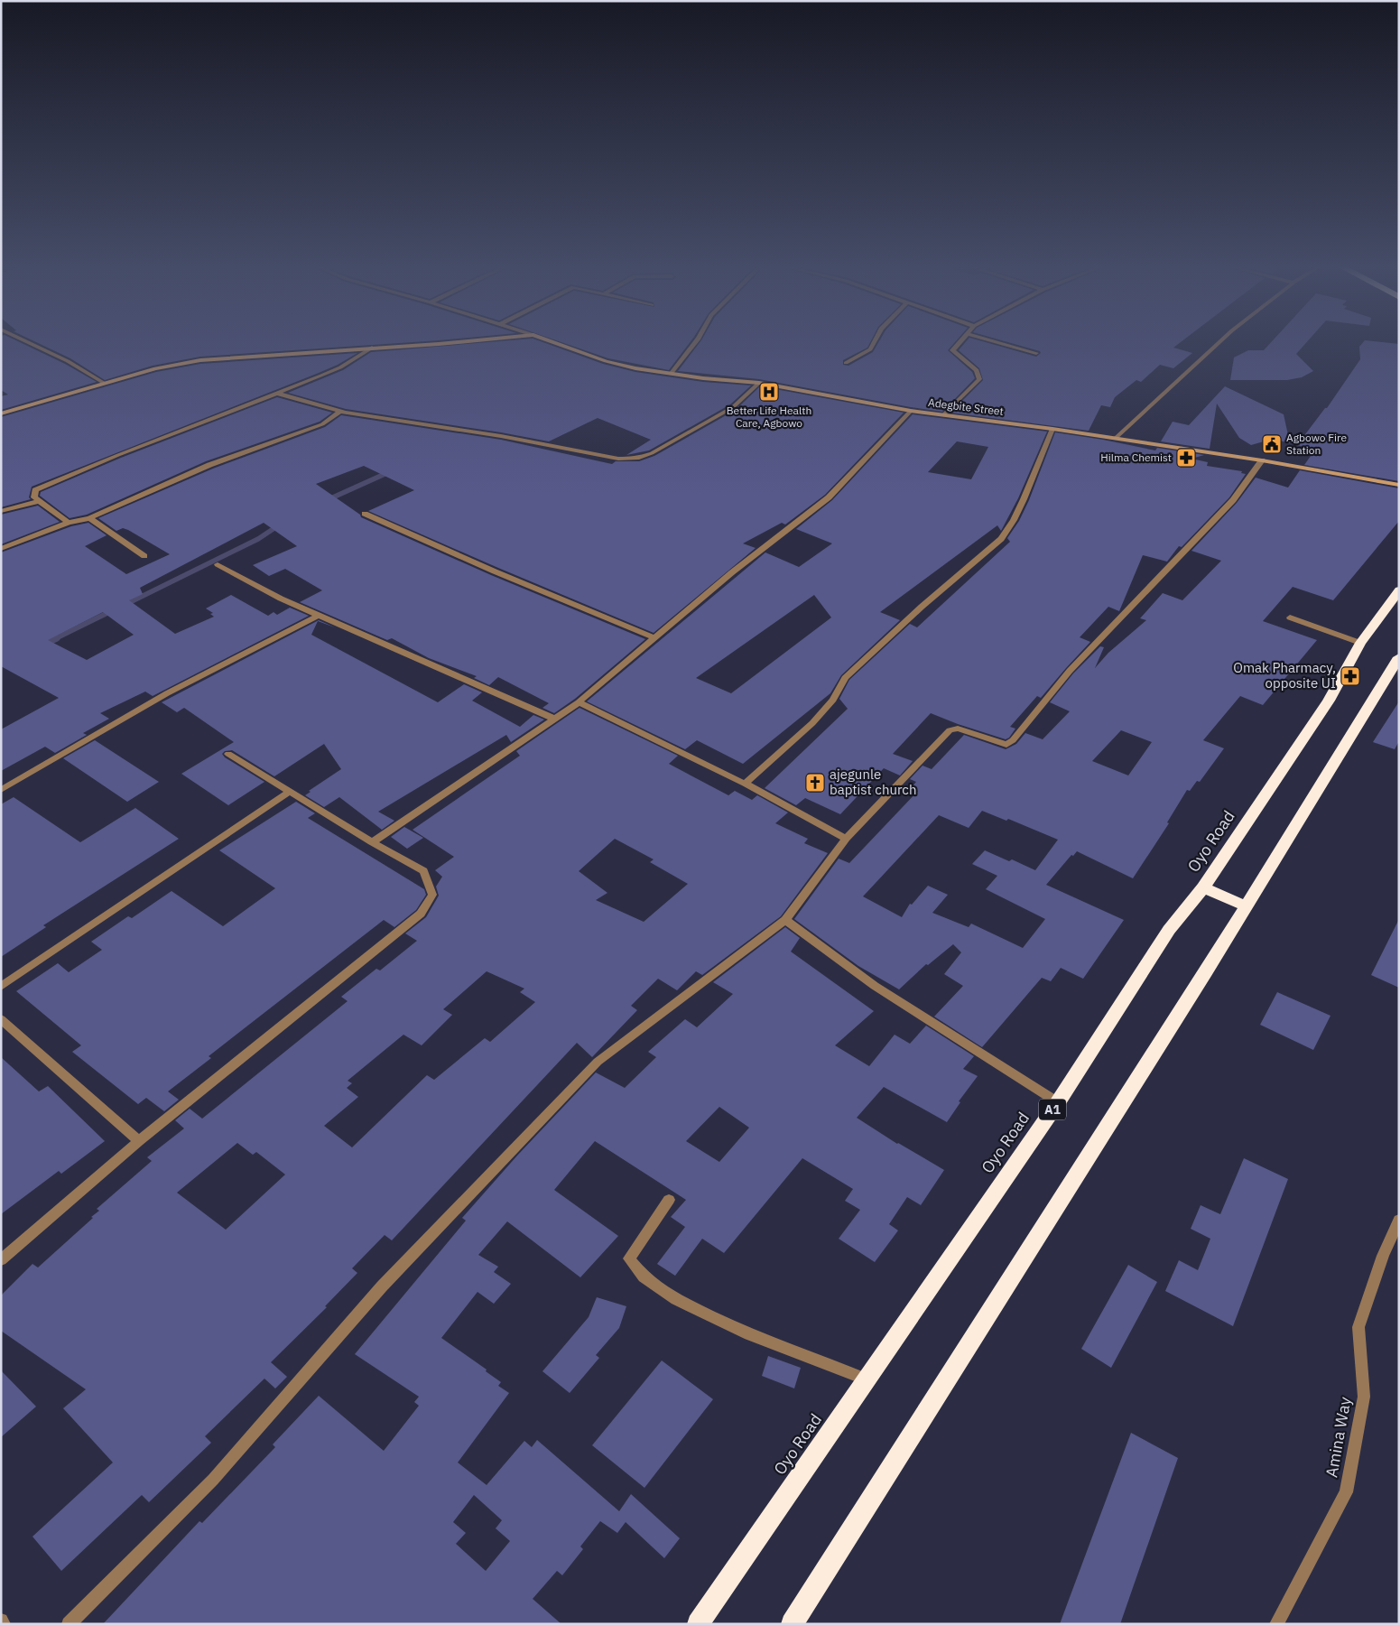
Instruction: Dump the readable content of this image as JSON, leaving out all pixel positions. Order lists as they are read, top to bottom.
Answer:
{
  "streets": {
    "highway": ["Oyo Road", "A1"],
    "street": ["Adegbite Street", "Amina Way"]
  },
  "places": {
    "hospital": ["Better Life Health Care, Agbowo"],
    "public building": ["Agbowo Fire Station"],
    "pharmacy": ["Hilma Chemist", "Omak Pharmacy, opposite UI"],
    "church": ["ajegunle baptist church"]
  }
}
